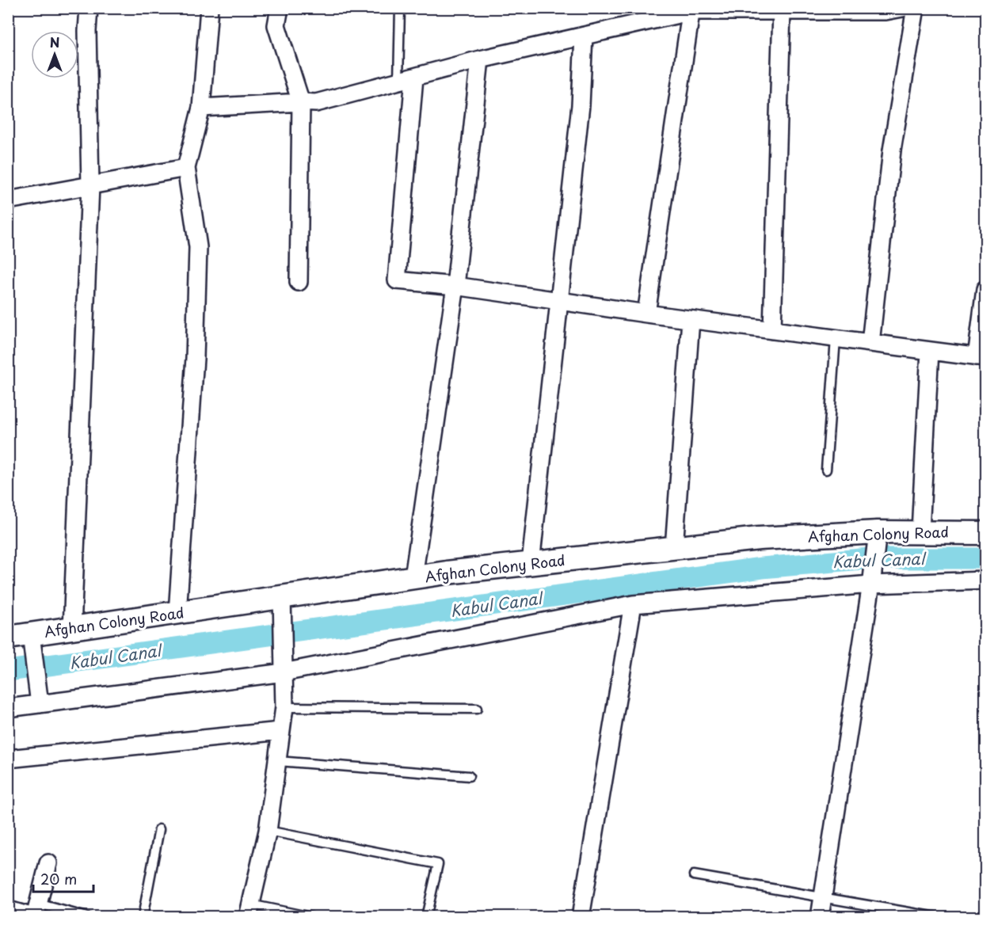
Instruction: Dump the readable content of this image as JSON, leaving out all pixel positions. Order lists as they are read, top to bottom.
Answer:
{
  "streets": {
    "main road": ["Afghan Colony Road"]
  },
  "water": ["Kabul Canal"],
  "scale_bar": "20 m",
  "north": "top"
}
